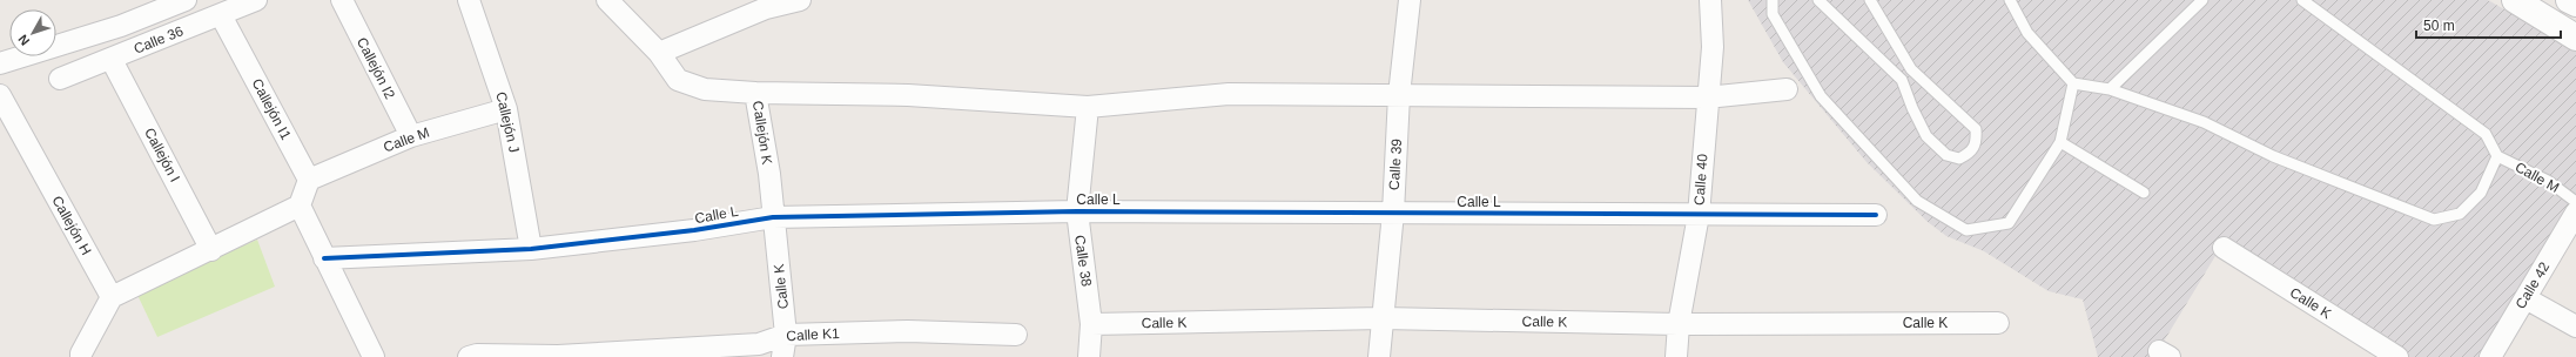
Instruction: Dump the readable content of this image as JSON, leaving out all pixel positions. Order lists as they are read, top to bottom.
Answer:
{
  "streets": {
    "street": [
      "Calle 36",
      "Callejón I2",
      "Callejón I1",
      "Callejón J",
      "Callejón K",
      "Calle M",
      "Callejón I",
      "Calle 39",
      "Calle 40",
      "Calle L",
      "Callejón H",
      "Calle 38",
      "Calle 42",
      "Calle K",
      "Calle K1"
    ]
  },
  "crossings": [
    ["Calle 36", "Callejón I1"],
    ["Calle 36", "Callejón I"],
    ["Callejón I2", "Calle M"],
    ["Callejón I1", "Calle M"],
    ["Callejón J", "Calle M"],
    ["Callejón J", "Calle L"],
    ["Callejón K", "Calle L"],
    ["Callejón K", "Calle K"],
    ["Calle 39", "Calle L"],
    ["Calle 39", "Calle K"],
    ["Calle 40", "Calle L"],
    ["Calle 40", "Calle K"],
    ["Calle L", "Calle 38"],
    ["Calle L", "Calle K"],
    ["Calle 38", "Calle K"],
    ["Calle K", "Calle K1"]
  ],
  "scale_bar": "50 m",
  "north": "bottom left"
}
